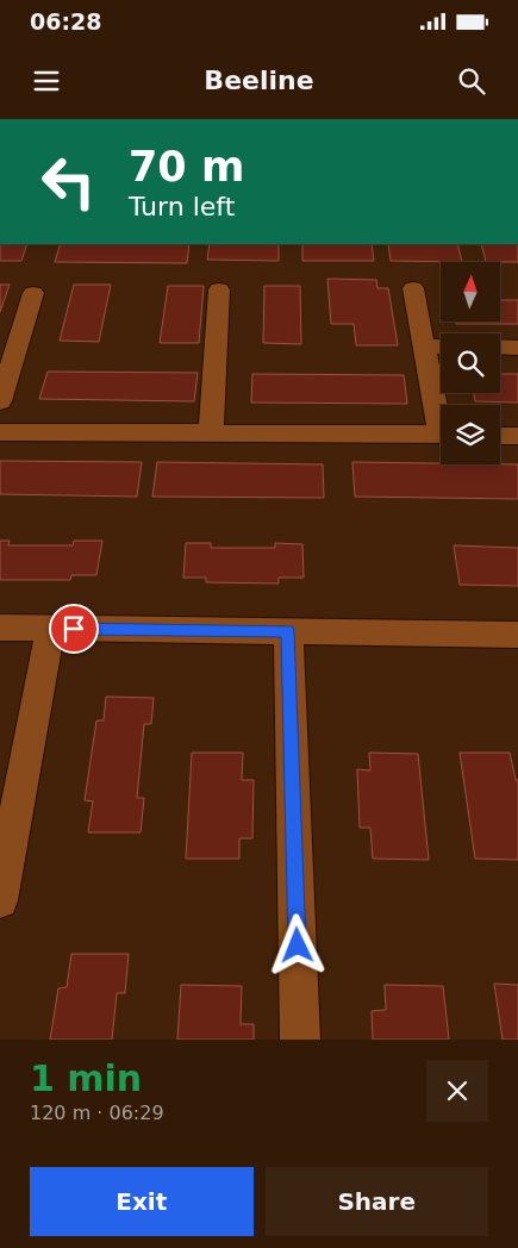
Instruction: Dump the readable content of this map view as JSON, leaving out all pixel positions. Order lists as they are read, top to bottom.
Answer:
{
  "north": "top",
  "page": {
    "status": "06:28",
    "header": "Beeline",
    "turn": ["70 m", "Turn left"],
    "heading": ["1 min", "120 m · 06:29"],
    "buttons": ["Exit", "Share"]
  }
}
